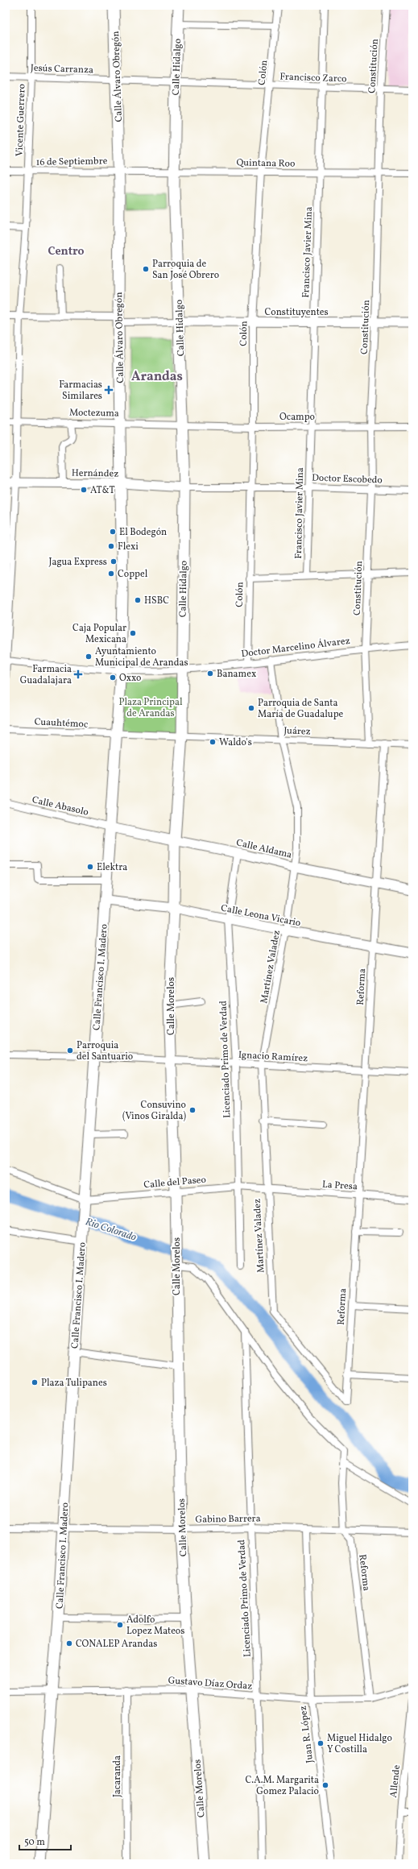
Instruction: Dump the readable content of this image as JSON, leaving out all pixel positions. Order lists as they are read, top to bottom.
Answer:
{
  "streets": {
    "main road": [
      "Calle Hidalgo",
      "Calle Álvaro Obregón",
      "Constituyentes",
      "Hernández",
      "Calle Aldama",
      "Calle Leona Vicario",
      "Calle Francisco I. Madero",
      "Calle Morelos"
    ],
    "street": [
      "Constitución",
      "Jesús Carranza",
      "Colón",
      "Francisco Zarco",
      "Vicente Guerrero",
      "16 de Septiembre",
      "Quintana Roo",
      "Francisco Javier Mina",
      "Moctezuma",
      "Ocampo",
      "Doctor Escobedo",
      "Doctor Marcelino Álvarez",
      "Cuauhtémoc",
      "Juárez",
      "Calle Abasolo",
      "Martínez Valadez",
      "Reforma",
      "Ignacio Ramírez",
      "Licenciado Primo de Verdad",
      "Calle del Paseo",
      "La Presa",
      "Gabino Barrera",
      "Gustavo Díaz Ordaz",
      "Juan R. López",
      "Jacaranda",
      "Allende"
    ]
  },
  "crossings": [
    ["Constitución", "Francisco Zarco"],
    ["Constitución", "Quintana Roo"],
    ["Constitución", "Constituyentes"],
    ["Constitución", "Ocampo"],
    ["Constitución", "Doctor Escobedo"],
    ["Constitución", "Doctor Marcelino Álvarez"],
    ["Constitución", "Juárez"],
    ["Calle Hidalgo", "Francisco Zarco"],
    ["Calle Hidalgo", "Quintana Roo"],
    ["Calle Hidalgo", "Constituyentes"],
    ["Calle Hidalgo", "Moctezuma"],
    ["Calle Hidalgo", "Ocampo"],
    ["Calle Hidalgo", "Hernández"],
    ["Calle Hidalgo", "Doctor Escobedo"],
    ["Calle Hidalgo", "Doctor Marcelino Álvarez"],
    ["Calle Hidalgo", "Calle Morelos"],
    ["Jesús Carranza", "Calle Álvaro Obregón"],
    ["Jesús Carranza", "Francisco Zarco"],
    ["Jesús Carranza", "Vicente Guerrero"],
    ["Colón", "Francisco Zarco"],
    ["Colón", "Quintana Roo"],
    ["Colón", "Constituyentes"],
    ["Colón", "Ocampo"],
    ["Colón", "Doctor Escobedo"],
    ["Colón", "Doctor Marcelino Álvarez"],
    ["Calle Álvaro Obregón", "Francisco Zarco"],
    ["Calle Álvaro Obregón", "16 de Septiembre"],
    ["Calle Álvaro Obregón", "Quintana Roo"],
    ["Calle Álvaro Obregón", "Moctezuma"],
    ["Calle Álvaro Obregón", "Hernández"],
    ["Calle Álvaro Obregón", "Doctor Marcelino Álvarez"],
    ["Calle Álvaro Obregón", "Calle Francisco I. Madero"],
    ["Francisco Zarco", "Francisco Javier Mina"],
    ["Vicente Guerrero", "16 de Septiembre"],
    ["Vicente Guerrero", "Moctezuma"],
    ["Vicente Guerrero", "Hernández"],
    ["Vicente Guerrero", "Doctor Marcelino Álvarez"],
    ["16 de Septiembre", "Quintana Roo"],
    ["Quintana Roo", "Francisco Javier Mina"],
    ["Francisco Javier Mina", "Constituyentes"],
    ["Francisco Javier Mina", "Ocampo"],
    ["Francisco Javier Mina", "Doctor Escobedo"],
    ["Moctezuma", "Ocampo"],
    ["Hernández", "Doctor Escobedo"],
    ["Doctor Marcelino Álvarez", "Martínez Valadez"],
    ["Doctor Marcelino Álvarez", "Calle Francisco I. Madero"],
    ["Doctor Marcelino Álvarez", "Calle Morelos"],
    ["Cuauhtémoc", "Juárez"],
    ["Cuauhtémoc", "Calle Francisco I. Madero"],
    ["Cuauhtémoc", "Calle Morelos"],
    ["Juárez", "Martínez Valadez"],
    ["Juárez", "Reforma"],
    ["Juárez", "Calle Morelos"],
    ["Calle Abasolo", "Calle Aldama"],
    ["Calle Abasolo", "Calle Francisco I. Madero"],
    ["Calle Aldama", "Martínez Valadez"],
    ["Calle Aldama", "Calle Francisco I. Madero"],
    ["Calle Aldama", "Reforma"],
    ["Calle Aldama", "Calle Morelos"],
    ["Calle Aldama", "Licenciado Primo de Verdad"],
    ["Calle Leona Vicario", "Martínez Valadez"],
    ["Calle Leona Vicario", "Calle Francisco I. Madero"],
    ["Calle Leona Vicario", "Reforma"],
    ["Calle Leona Vicario", "Calle Morelos"],
    ["Calle Leona Vicario", "Licenciado Primo de Verdad"],
    ["Martínez Valadez", "Reforma"],
    ["Martínez Valadez", "Ignacio Ramírez"],
    ["Martínez Valadez", "Calle del Paseo"],
    ["Martínez Valadez", "La Presa"],
    ["Calle Francisco I. Madero", "Ignacio Ramírez"],
    ["Calle Francisco I. Madero", "Calle del Paseo"],
    ["Calle Francisco I. Madero", "Gabino Barrera"],
    ["Calle Francisco I. Madero", "Gustavo Díaz Ordaz"],
    ["Reforma", "Ignacio Ramírez"],
    ["Reforma", "Licenciado Primo de Verdad"],
    ["Reforma", "La Presa"],
    ["Reforma", "Gabino Barrera"],
    ["Reforma", "Gustavo Díaz Ordaz"],
    ["Calle Morelos", "Ignacio Ramírez"],
    ["Calle Morelos", "Calle del Paseo"],
    ["Calle Morelos", "Gabino Barrera"],
    ["Calle Morelos", "Gustavo Díaz Ordaz"],
    ["Ignacio Ramírez", "Licenciado Primo de Verdad"],
    ["Licenciado Primo de Verdad", "Calle del Paseo"],
    ["Licenciado Primo de Verdad", "Gabino Barrera"],
    ["Licenciado Primo de Verdad", "Gustavo Díaz Ordaz"],
    ["Calle del Paseo", "La Presa"],
    ["Gabino Barrera", "Juan R. López"],
    ["Gustavo Díaz Ordaz", "Juan R. López"],
    ["Gustavo Díaz Ordaz", "Jacaranda"]
  ],
  "districts": ["Centro", "Arandas"],
  "water": ["Rio Colorado"],
  "parks": ["Plaza Principal de Arandas"],
  "places": {
    "other": [
      "Parroquia de San José Obrero",
      "AT&T",
      "El Bodegón",
      "Flexi",
      "Jagua Express",
      "Coppel",
      "HSBC",
      "Caja Popular Mexicana",
      "Ayuntamiento Municipal de Arandas",
      "Banamex",
      "Oxxo",
      "Parroquia de Santa María de Guadalupe",
      "Waldo's",
      "Elektra",
      "Parroquia del Santuario",
      "Consuvino (Vinos Giralda)",
      "Plaza Tulipanes",
      "Adolfo Lopez Mateos",
      "CONALEP Arandas",
      "Miguel Hidalgo Y Costilla",
      "C.A.M. Margarita Gomez Palacio"
    ],
    "health": ["Farmacias Similares", "Farmacia Guadalajara"]
  },
  "scale_bar": "50 m"
}
